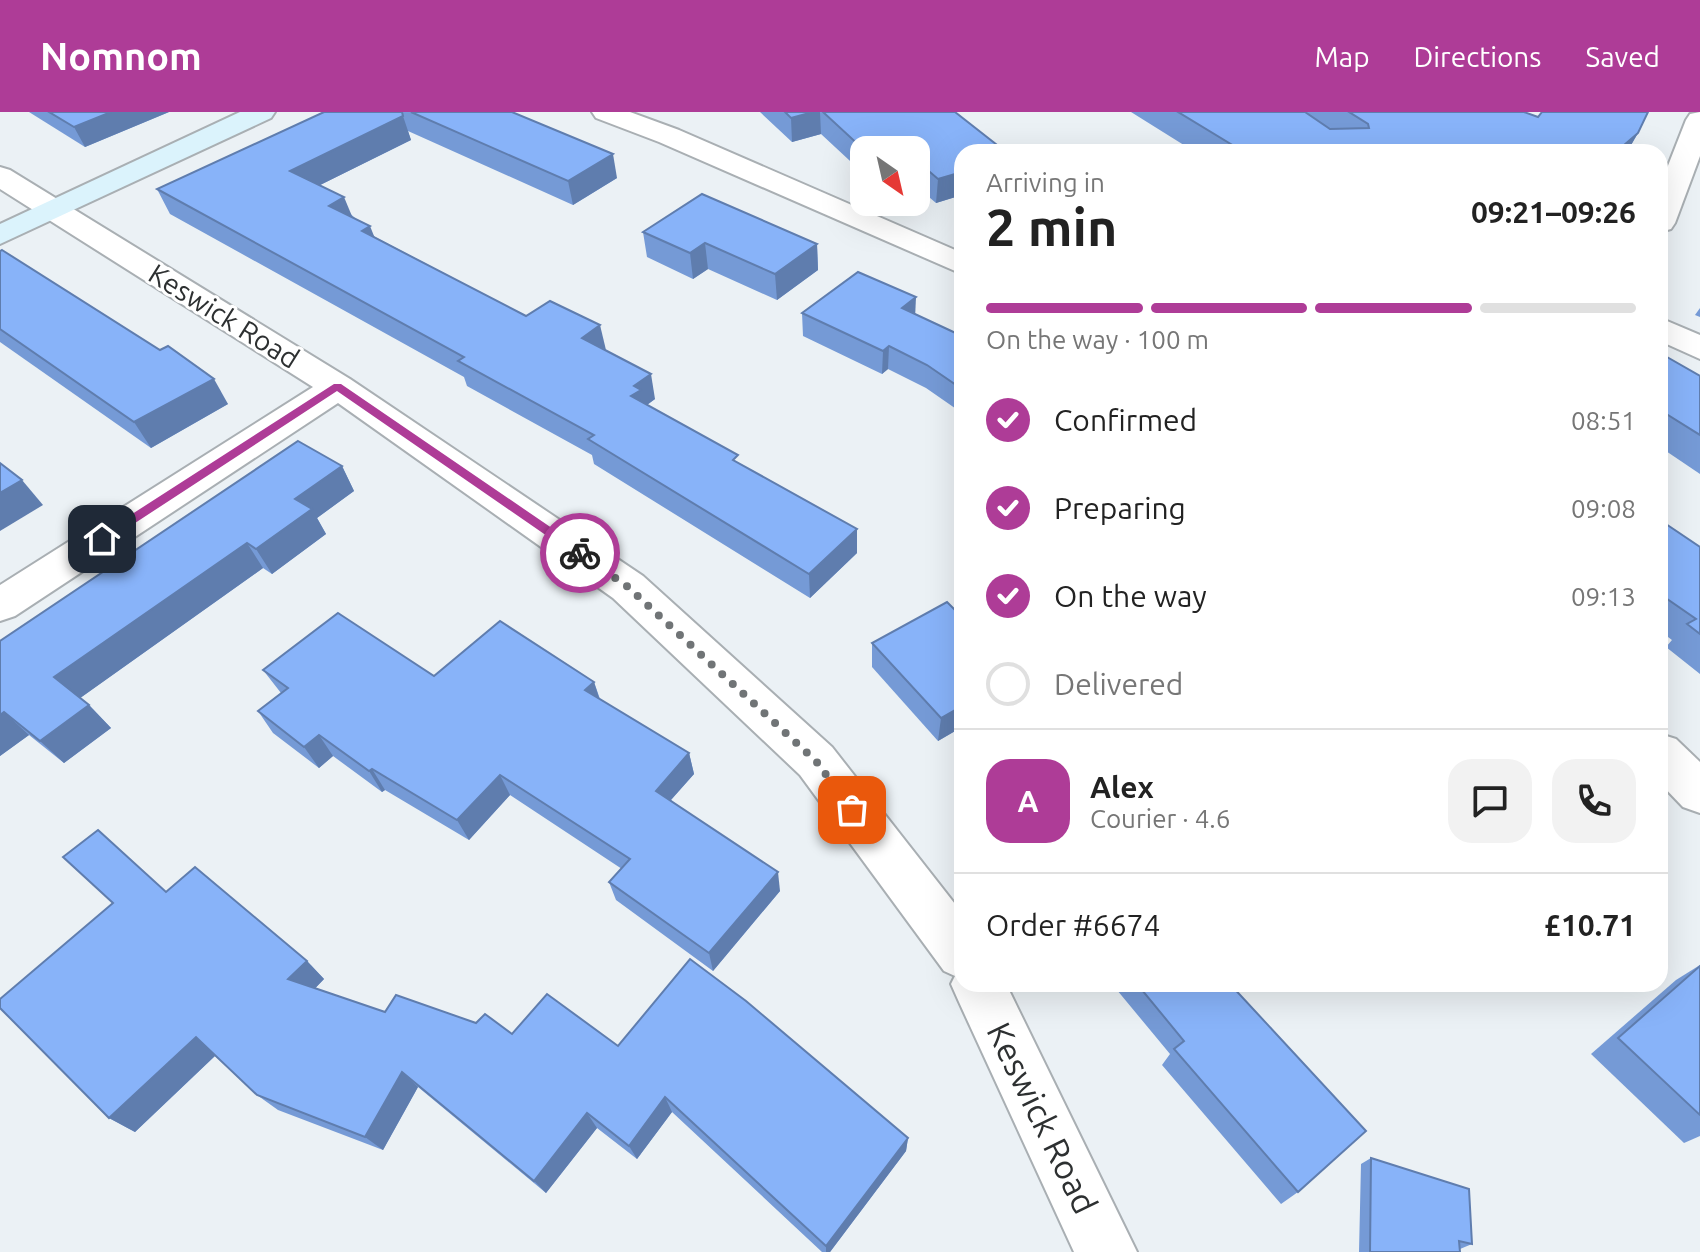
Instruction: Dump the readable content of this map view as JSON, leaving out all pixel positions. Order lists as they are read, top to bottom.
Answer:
{
  "streets": {
    "street": ["Keswick Road"]
  },
  "north": "bottom right",
  "page": {
    "header": "Nomnom",
    "nav": ["Map", "Directions", "Saved"],
    "heading": ["2 min", "Arriving in", "09:21–09:26"],
    "panel": [
      "Alex",
      "Courier · 4.6",
      "Order #6674",
      "£10.71"
    ],
    "bar": "On the way · 100 m",
    "list": [
      ["Confirmed", "08:51"],
      ["Preparing", "09:08"],
      ["On the way", "09:13"],
      "Delivered"
    ],
    "round": "A"
  }
}
